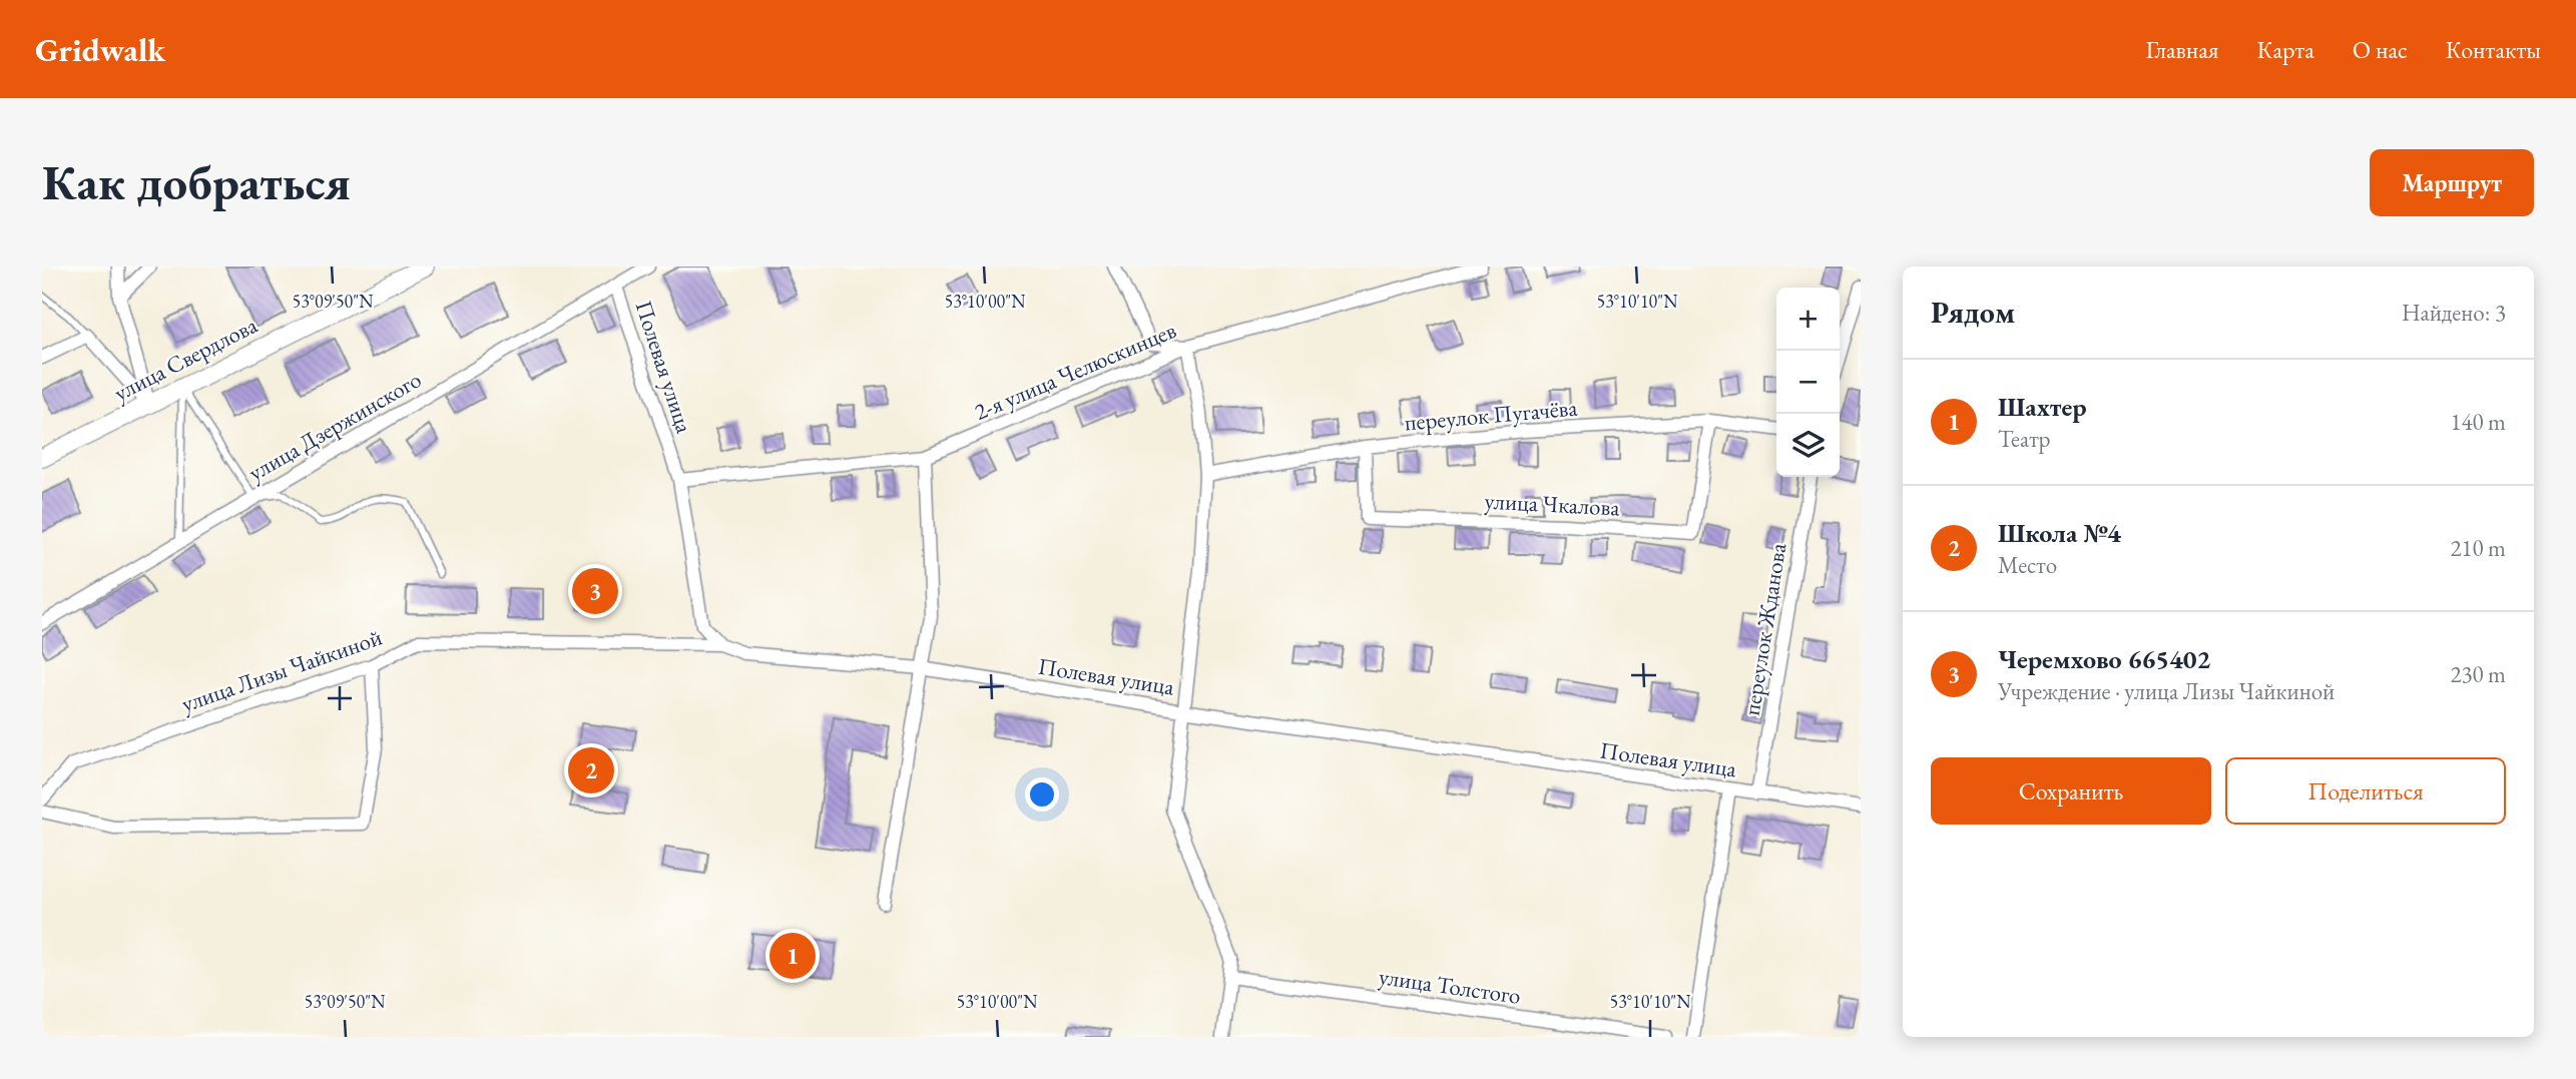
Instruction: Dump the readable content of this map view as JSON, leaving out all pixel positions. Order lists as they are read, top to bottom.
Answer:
{
  "streets": {
    "street": [
      "улица Свердлова",
      "Полевая улица",
      "2-я улица Челюскинцев",
      "переулок Пугачёва",
      "улица Дзержинского",
      "улица Чкалова",
      "переулок Жданова",
      "улица Лизы Чайкиной",
      "улица Толстого"
    ]
  },
  "crossings": [
    ["Полевая улица", "2-я улица Челюскинцев"],
    ["Полевая улица", "улица Дзержинского"],
    ["Полевая улица", "переулок Жданова"],
    ["Полевая улица", "улица Лизы Чайкиной"],
    ["переулок Пугачёва", "улица Чкалова"]
  ],
  "page": {
    "header": "Gridwalk",
    "nav": [
      "Главная",
      "Карта",
      "О нас",
      "Контакты"
    ],
    "buttons": [
      "Маршрут",
      ["Сохранить", "Поделиться"]
    ],
    "title": "Как добраться",
    "heading": ["Рядом", "Найдено: 3"],
    "map_buttons": ["+", "−"],
    "list": [
      {
        "mark": "1",
        "name": "Шахтер",
        "note": "Театр",
        "value": "140 m"
      },
      {
        "mark": "2",
        "name": "Школа №4",
        "note": "Место",
        "value": "210 m"
      },
      {
        "mark": "3",
        "name": "Черемхово 665402",
        "note": "Учреждение · улица Лизы Чайкиной",
        "value": "230 m"
      }
    ],
    "pins": ["3", "2", "1"]
  },
  "coordinates": ["53°09'50\"N", "53°10'00\"N", "53°10'10\"N"]
}
